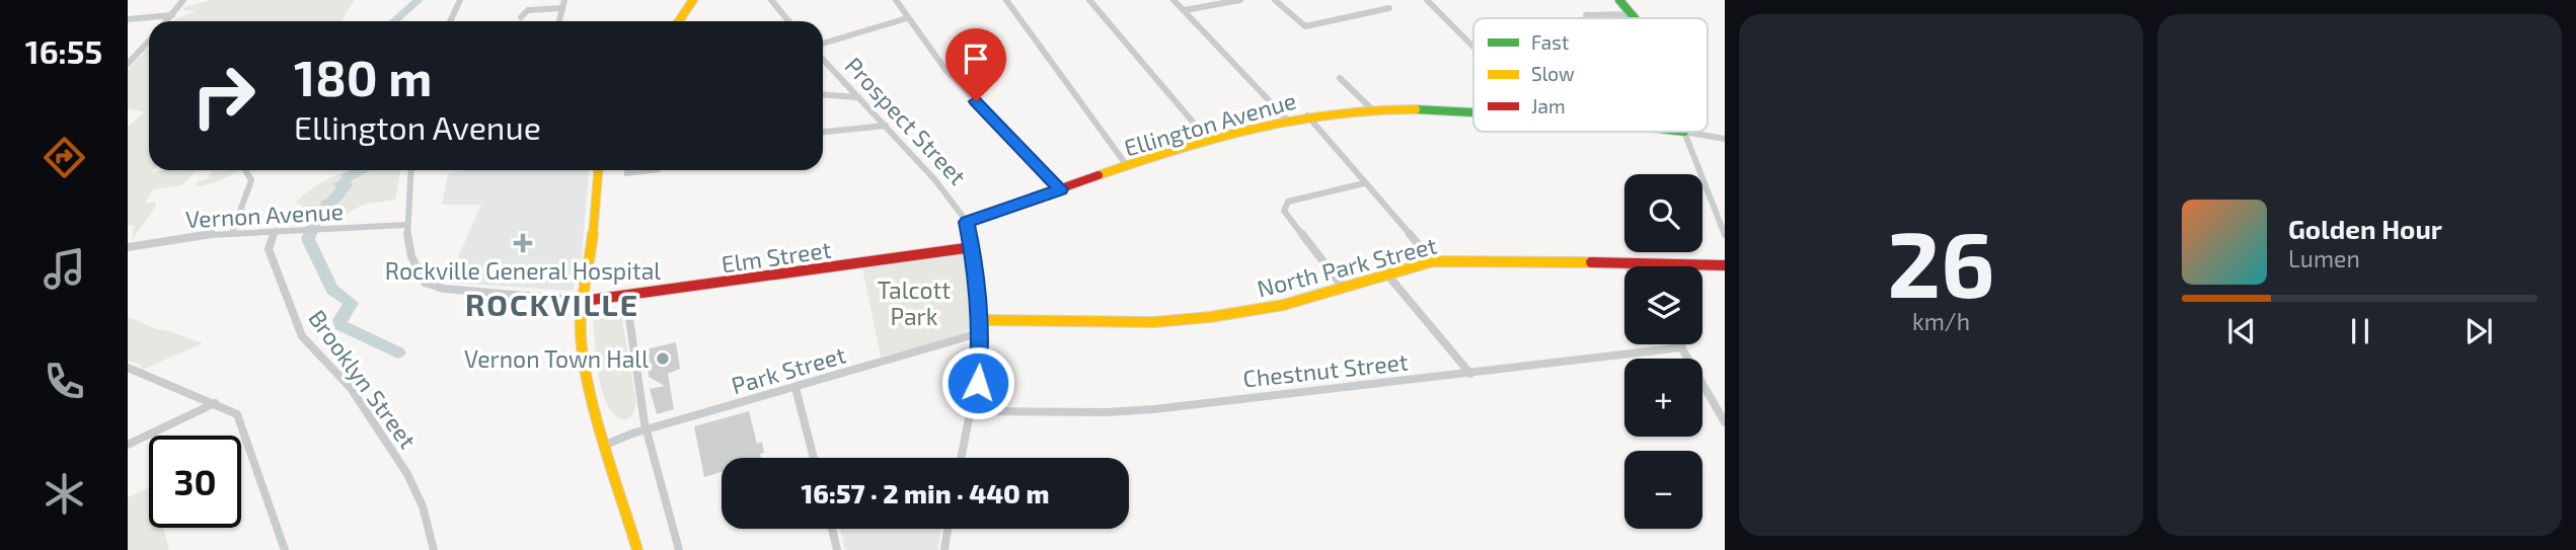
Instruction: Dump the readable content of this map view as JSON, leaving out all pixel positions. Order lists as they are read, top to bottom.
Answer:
{
  "streets": {
    "street": [
      "Prospect Street",
      "Ellington Avenue",
      "Vernon Avenue",
      "Elm Street",
      "North Park Street",
      "Park Street",
      "Chestnut Street",
      "Brooklyn Street"
    ]
  },
  "crossings": [
    ["Prospect Street", "Ellington Avenue"],
    ["Prospect Street", "Elm Street"],
    ["Prospect Street", "North Park Street"],
    ["Prospect Street", "Park Street"],
    ["Prospect Street", "Chestnut Street"],
    ["Vernon Avenue", "Brooklyn Street"]
  ],
  "districts": ["ROCKVILLE"],
  "parks": ["Talcott Park"],
  "places": {
    "health": ["Rockville General Hospital"],
    "other": ["Vernon Town Hall"]
  },
  "legend": ["Fast", "Slow", "Jam"],
  "page": {
    "tabs": "16:55",
    "tile": ["26", "km/h"],
    "turn": ["180 m", "Ellington Avenue"],
    "map_buttons": ["+", "−"],
    "song": ["Golden Hour", "Lumen"],
    "limit": "30",
    "trip": "16:57 · 2 min · 440 m"
  }
}
